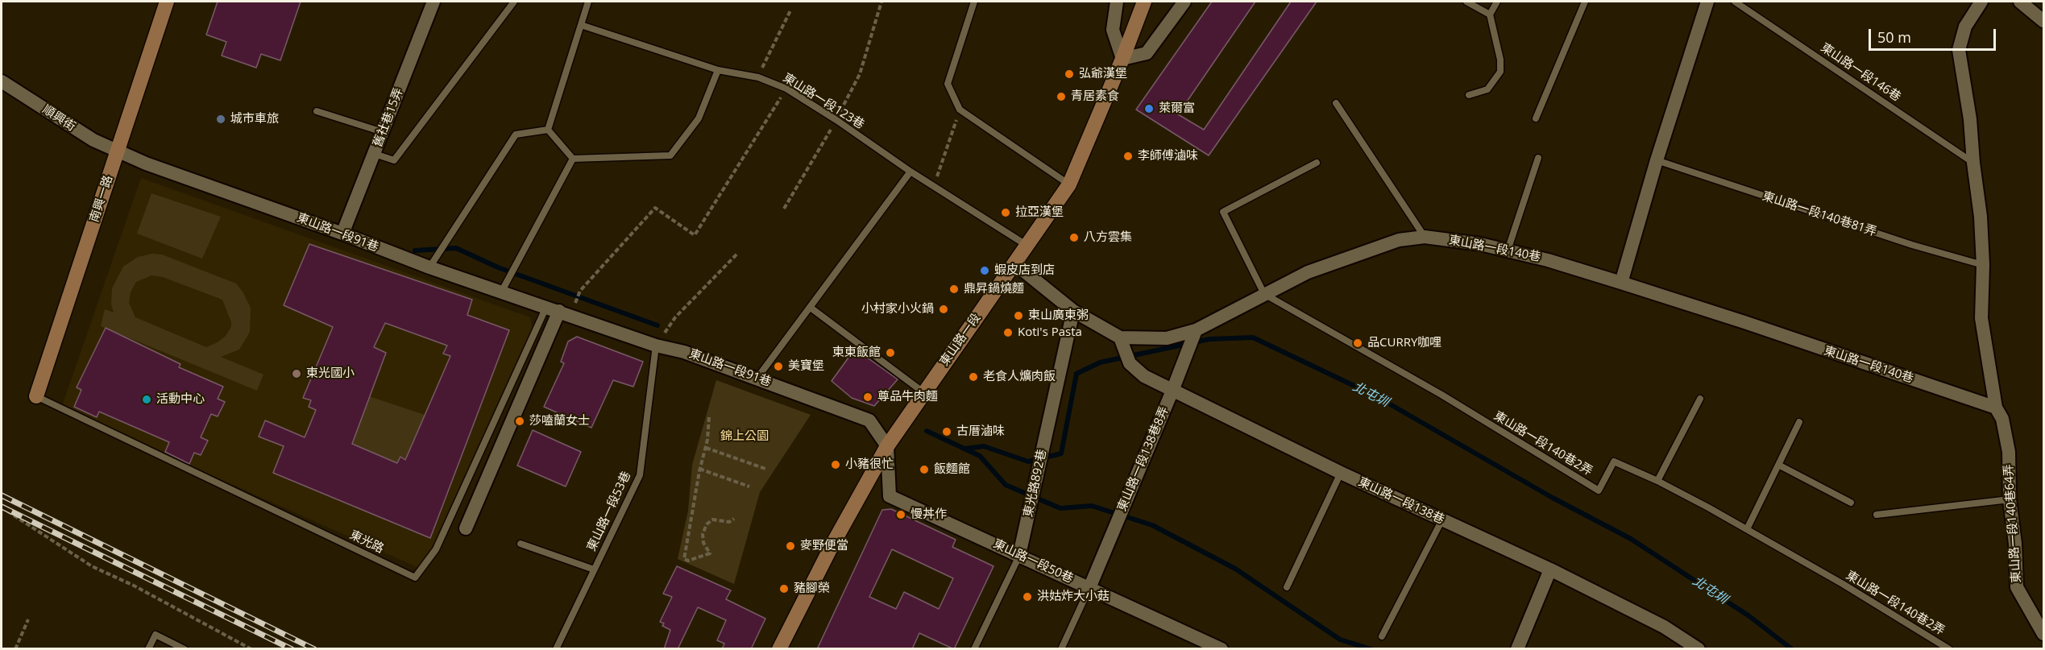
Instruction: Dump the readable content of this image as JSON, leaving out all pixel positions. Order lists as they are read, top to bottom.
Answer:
{
  "streets": {
    "main road": ["南興一路", "東山路一段"],
    "street": [
      "舊社巷15弄",
      "順興街",
      "東山路一段91巷",
      "東山路一段140巷",
      "東山路一段138巷8弄",
      "東光路892巷",
      "東山路一段138巷",
      "東山路一段140巷64弄",
      "東山路一段50巷"
    ],
    "lane": [
      "東山路一段146巷",
      "東山路一段123巷",
      "東山路一段140巷81弄",
      "東山路一段140巷2弄",
      "東山路一段53巷",
      "東光路"
    ]
  },
  "crossings": [
    ["東山路一段146巷", "東山路一段140巷64弄"],
    ["東山路一段123巷", "東山路一段"],
    ["舊社巷15弄", "東山路一段91巷"],
    ["順興街", "南興一路"],
    ["順興街", "東山路一段91巷"],
    ["南興一路", "東山路一段91巷"],
    ["南興一路", "東光路"],
    ["東山路一段140巷81弄", "東山路一段140巷64弄"],
    ["東山路一段91巷", "東山路一段"],
    ["東山路一段91巷", "東山路一段53巷"],
    ["東山路一段91巷", "東光路"],
    ["東山路一段91巷", "東山路一段50巷"],
    ["東山路一段140巷", "東山路一段"],
    ["東山路一段140巷", "東山路一段140巷2弄"],
    ["東山路一段140巷", "東山路一段138巷8弄"],
    ["東山路一段140巷", "東光路892巷"],
    ["東山路一段140巷", "東山路一段138巷"],
    ["東山路一段140巷", "東山路一段140巷64弄"],
    ["東山路一段", "東山路一段50巷"],
    ["東山路一段138巷8弄", "東山路一段138巷"],
    ["東山路一段138巷8弄", "東山路一段50巷"],
    ["東光路892巷", "東山路一段50巷"]
  ],
  "water": ["北屯圳"],
  "parks": ["錦上公園"],
  "places": [
    "弘爺漢堡",
    "青居素食",
    "萊爾富",
    "城市車旅",
    "李師傅滷味",
    "拉亞漢堡",
    "八方雲集",
    "蝦皮店到店",
    "鼎昇鍋燒麵",
    "小村家小火鍋",
    "東山廣東粥",
    "Koti's Pasta",
    "品CURRY咖哩",
    "東東飯館",
    "美寶堡",
    "東光國小",
    "老食人爌肉飯",
    "尊品牛肉麵",
    "活動中心",
    "莎嗑蘭女士",
    "古厝滷味",
    "小豬很忙",
    "飯麵館",
    "慢丼作",
    "麥野便當",
    "豬腳榮",
    "洪姑炸大小菇"
  ],
  "scale_bar": "50 m"
}
